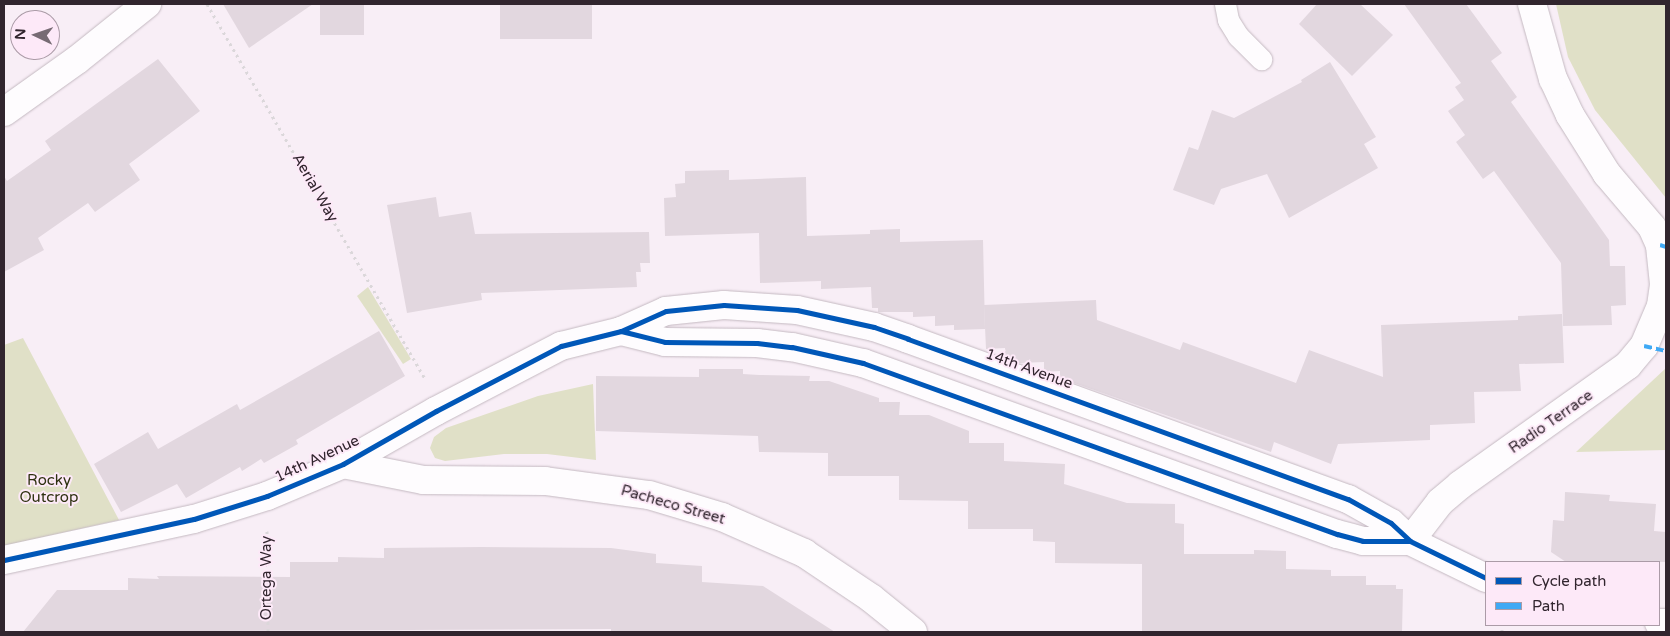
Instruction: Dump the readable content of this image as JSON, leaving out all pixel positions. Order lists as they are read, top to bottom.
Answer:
{
  "streets": {
    "street": ["14th Avenue", "Radio Terrace", "Pacheco Street"],
    "path": ["Aerial Way", "Ortega Way"]
  },
  "crossings": [
    ["14th Avenue", "Radio Terrace"],
    ["14th Avenue", "Pacheco Street"]
  ],
  "parks": ["Rocky Outcrop"],
  "legend": ["Cycle path", "Path"],
  "north": "left"
}
